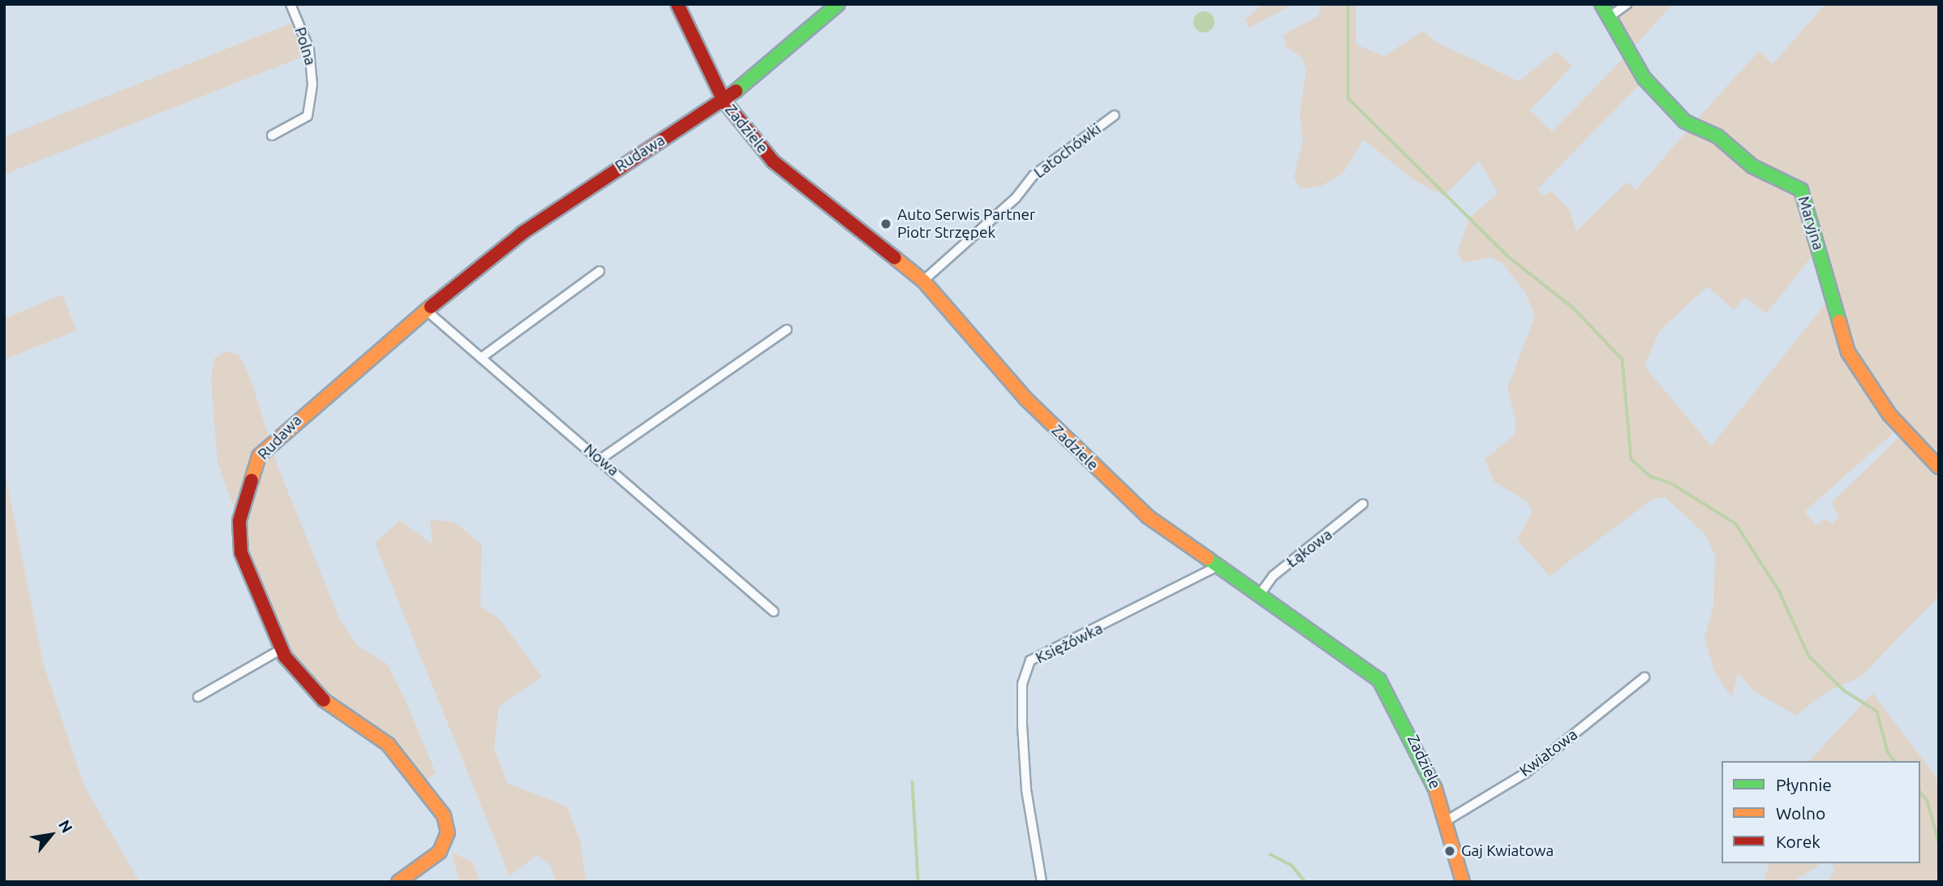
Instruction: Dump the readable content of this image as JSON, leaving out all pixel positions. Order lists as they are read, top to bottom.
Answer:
{
  "streets": {
    "street": [
      "Polna",
      "Zadziele",
      "Latochówki",
      "Rudawa",
      "Maryjna",
      "Nowa",
      "Łąkowa",
      "Księżówka",
      "Kwiatowa"
    ]
  },
  "crossings": [
    ["Zadziele", "Latochówki"],
    ["Zadziele", "Rudawa"],
    ["Zadziele", "Łąkowa"],
    ["Zadziele", "Księżówka"],
    ["Zadziele", "Kwiatowa"],
    ["Rudawa", "Nowa"]
  ],
  "places": ["Auto Serwis Partner Piotr Strzępek", "Gaj Kwiatowa"],
  "legend": ["Płynnie", "Wolno", "Korek"],
  "north": "top right"
}
